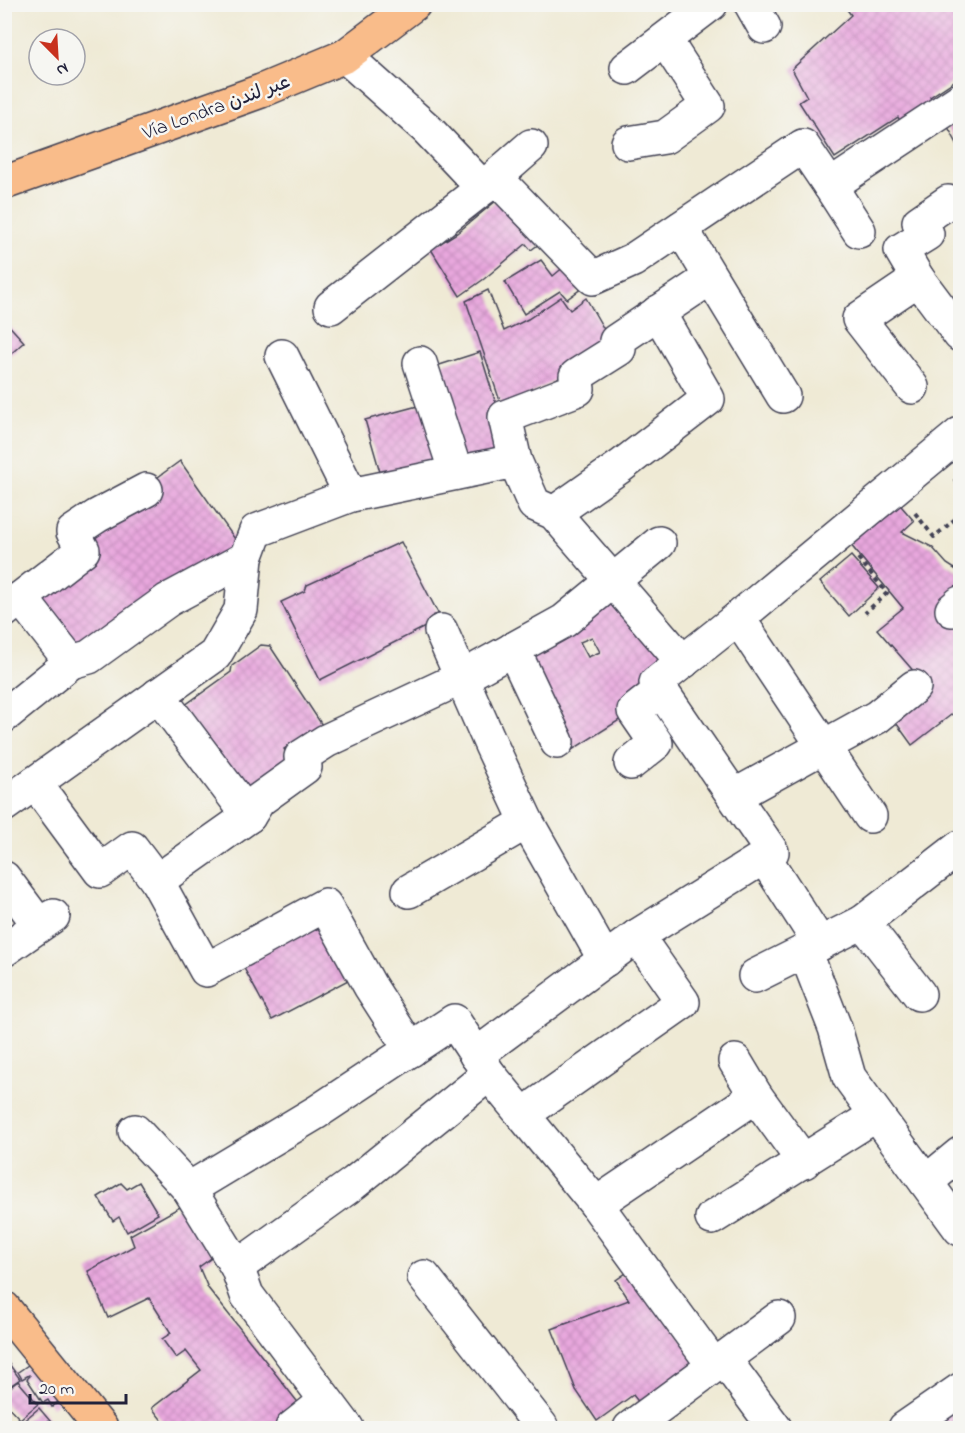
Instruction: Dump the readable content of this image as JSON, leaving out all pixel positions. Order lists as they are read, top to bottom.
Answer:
{
  "streets": {
    "main road": ["Vía Londra عبر لندن"]
  },
  "scale_bar": "20 m",
  "north": "bottom right"
}
